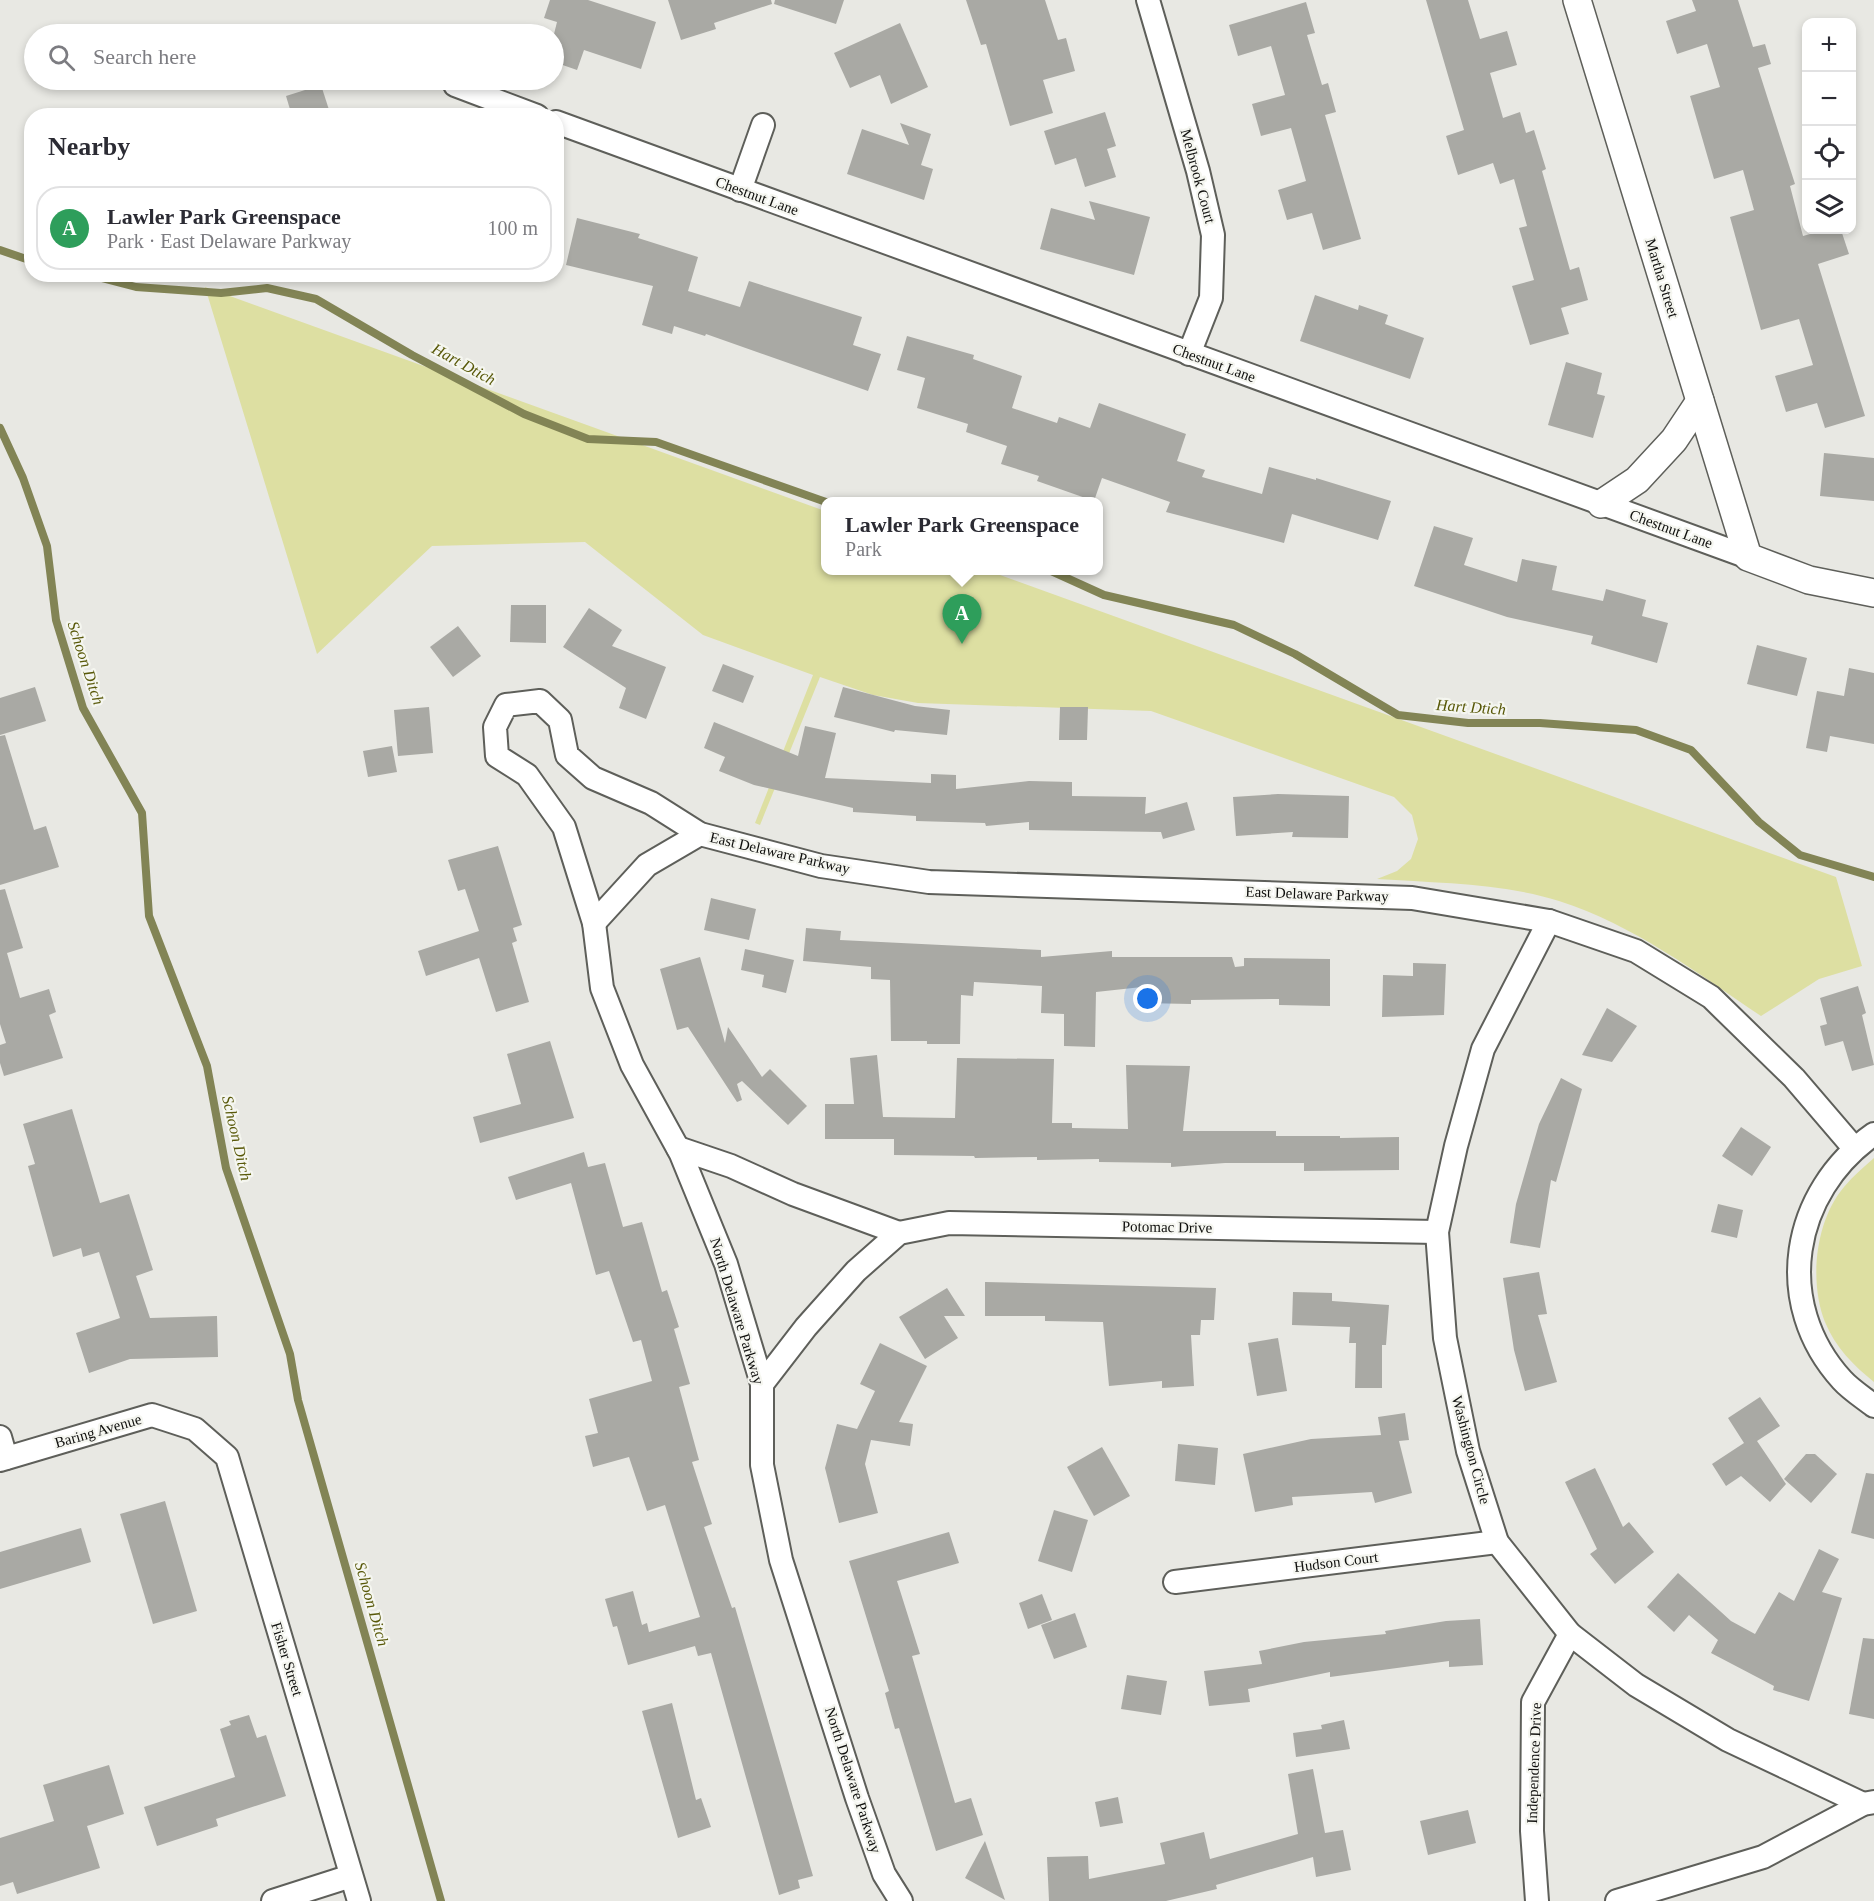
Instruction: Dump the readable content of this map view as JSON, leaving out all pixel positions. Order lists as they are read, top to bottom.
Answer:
{
  "streets": {
    "street": [
      "Melbrook Court",
      "Chestnut Lane",
      "Martha Street",
      "East Delaware Parkway",
      "Potomac Drive",
      "North Delaware Parkway",
      "Baring Avenue",
      "Washington Circle",
      "Hudson Court",
      "Fisher Street",
      "Independence Drive"
    ]
  },
  "crossings": [
    ["Melbrook Court", "Chestnut Lane"],
    ["Chestnut Lane", "Martha Street"],
    ["East Delaware Parkway", "North Delaware Parkway"],
    ["East Delaware Parkway", "Washington Circle"],
    ["Potomac Drive", "Washington Circle"],
    ["Baring Avenue", "Fisher Street"],
    ["Washington Circle", "Hudson Court"],
    ["Washington Circle", "Independence Drive"]
  ],
  "water": ["Hart Dtich", "Schoon Ditch"],
  "page": {
    "map_buttons": ["+", "−"],
    "search": "Search here",
    "heading": "Nearby",
    "list": [
      {
        "mark": "A",
        "name": "Lawler Park Greenspace",
        "note": "Park · East Delaware Parkway",
        "value": "100 m"
      }
    ],
    "popup": ["Lawler Park Greenspace", "Park"],
    "pins": "A"
  }
}
